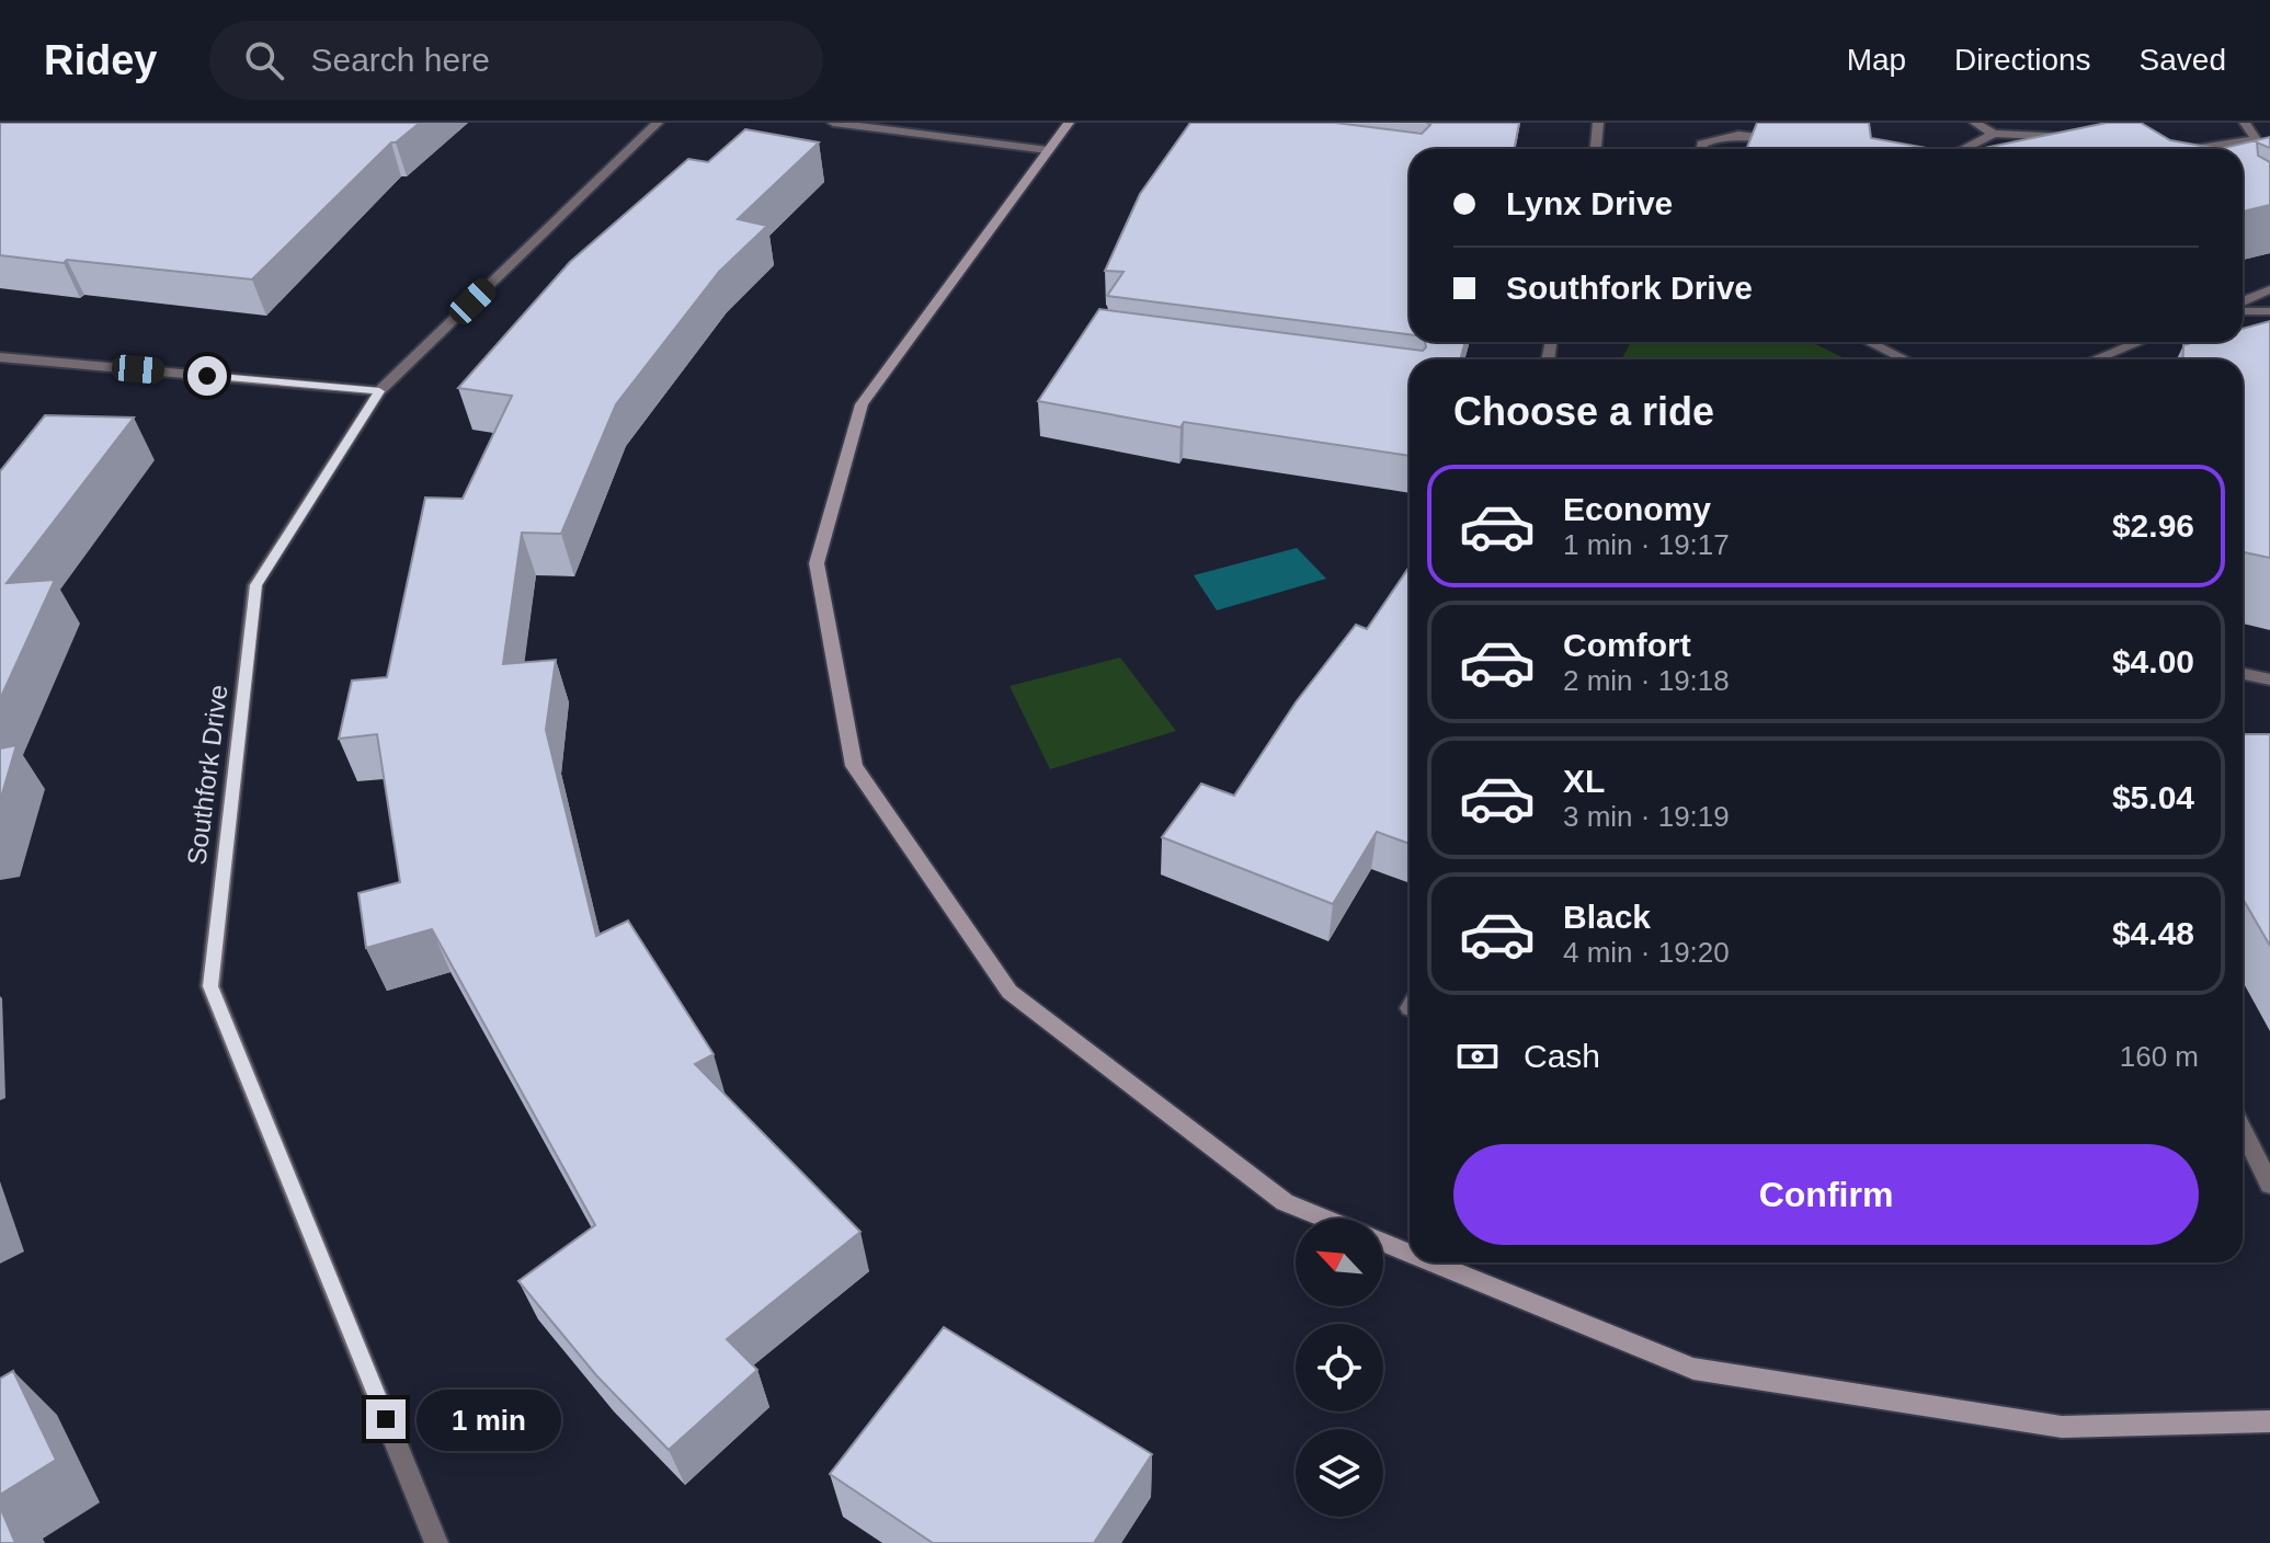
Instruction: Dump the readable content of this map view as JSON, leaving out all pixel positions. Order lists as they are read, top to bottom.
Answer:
{
  "streets": {
    "street": ["Southfork Drive"]
  },
  "north": "top left",
  "page": {
    "header": "Ridey",
    "search": "Search here",
    "nav": ["Map", "Directions", "Saved"],
    "banner": ["Lynx Drive", "Southfork Drive"],
    "heading": "Choose a ride",
    "list": [
      {
        "name": "Economy",
        "note": "1 min · 19:17",
        "value": "$2.96"
      },
      {
        "name": "Comfort",
        "note": "2 min · 19:18",
        "value": "$4.00"
      },
      {
        "name": "XL",
        "note": "3 min · 19:19",
        "value": "$5.04"
      },
      {
        "name": "Black",
        "note": "4 min · 19:20",
        "value": "$4.48"
      }
    ],
    "pay": ["Cash", "160 m"],
    "buttons": "Confirm",
    "bubble": "1 min"
  }
}
